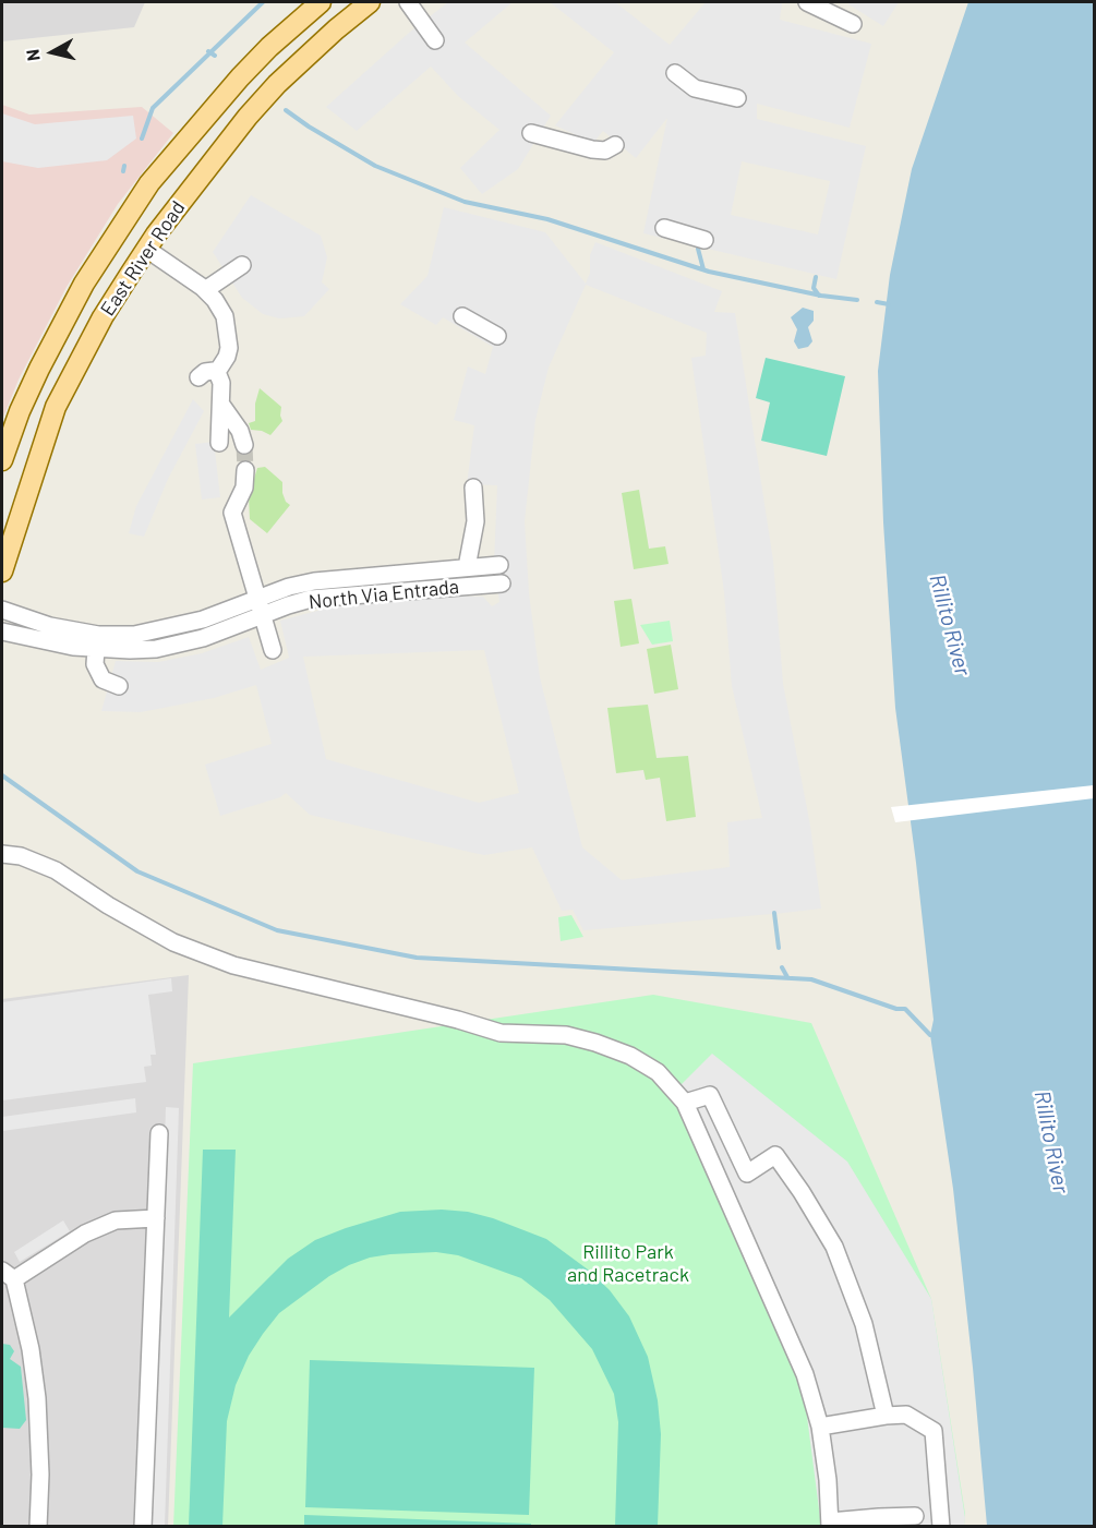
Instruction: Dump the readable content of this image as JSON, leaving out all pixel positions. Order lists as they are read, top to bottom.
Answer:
{
  "streets": {
    "main road": ["East River Road"],
    "street": ["North Via Entrada"]
  },
  "water": ["Rillito River"],
  "parks": ["Rillito Park and Racetrack"],
  "north": "left"
}
